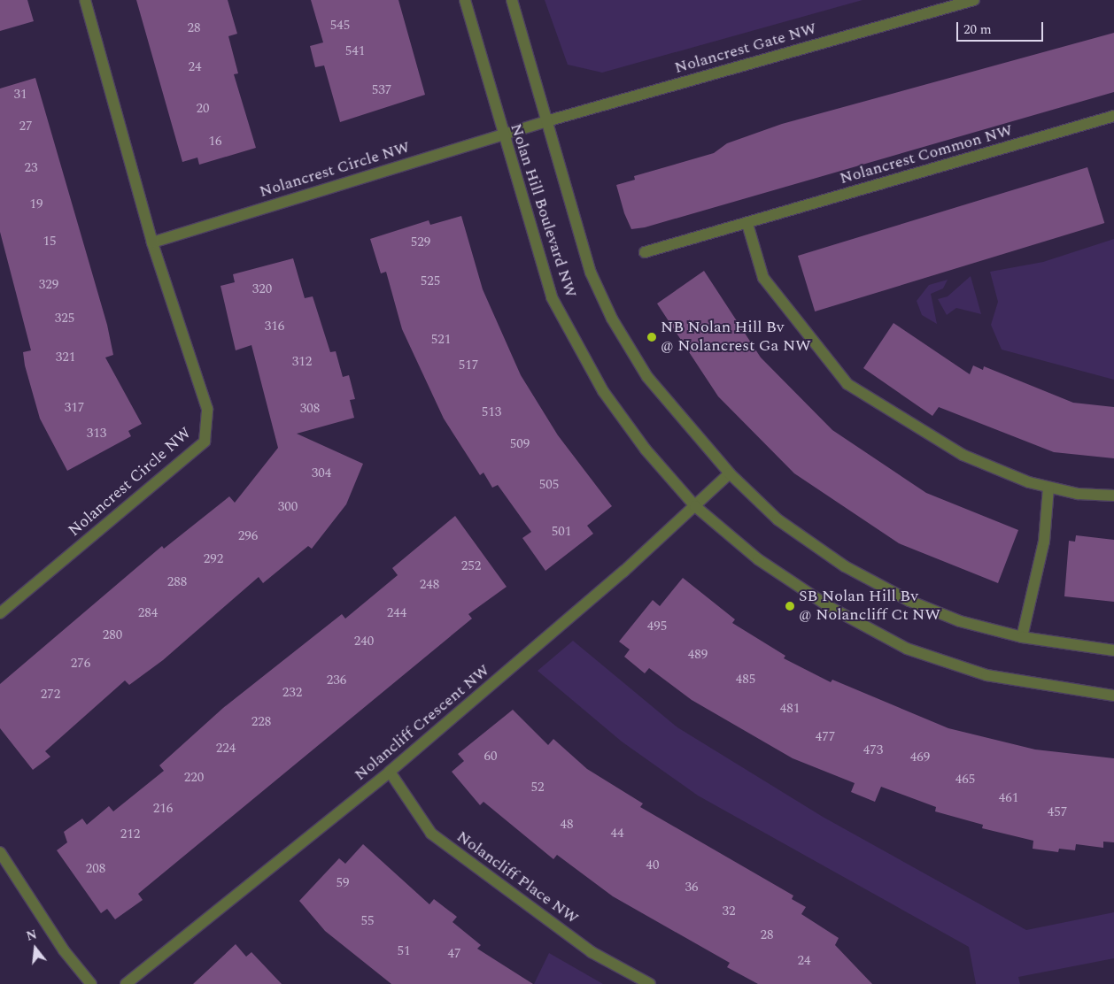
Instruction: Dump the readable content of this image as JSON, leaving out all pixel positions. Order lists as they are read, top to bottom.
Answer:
{
  "streets": {
    "street": [
      "Nolancrest Gate NW",
      "Nolancrest Common NW",
      "Nolancrest Circle NW",
      "Nolan Hill Boulevard NW",
      "Nolancliff Crescent NW",
      "Nolancliff Place NW"
    ]
  },
  "crossings": [
    ["Nolancrest Gate NW", "Nolancrest Circle NW"],
    ["Nolancrest Gate NW", "Nolan Hill Boulevard NW"],
    ["Nolancrest Circle NW", "Nolan Hill Boulevard NW"],
    ["Nolan Hill Boulevard NW", "Nolancliff Crescent NW"],
    ["Nolancliff Crescent NW", "Nolancliff Place NW"]
  ],
  "places": ["NB Nolan Hill Bv @ Nolancrest Ga NW", "SB Nolan Hill Bv @ Nolancliff Ct NW"],
  "house_numbers": [
    "545",
    "28",
    "541",
    "24",
    "537",
    "31",
    "20",
    "27",
    "16",
    "23",
    "19",
    "15",
    "529",
    "525",
    "329",
    "320",
    "325",
    "316",
    "521",
    "321",
    "312",
    "517",
    "317",
    "308",
    "513",
    "313",
    "509",
    "304",
    "505",
    "300",
    "501",
    "296",
    "292",
    "252",
    "288",
    "248",
    "284",
    "244",
    "495",
    "280",
    "240",
    "489",
    "276",
    "485",
    "236",
    "232",
    "272",
    "481",
    "228",
    "477",
    "224",
    "473",
    "60",
    "469",
    "220",
    "465",
    "52",
    "461",
    "216",
    "457",
    "48",
    "44",
    "212",
    "40",
    "208",
    "59",
    "36",
    "32",
    "55",
    "28",
    "51",
    "47",
    "24"
  ],
  "scale_bar": "20 m",
  "north": "top"
}
